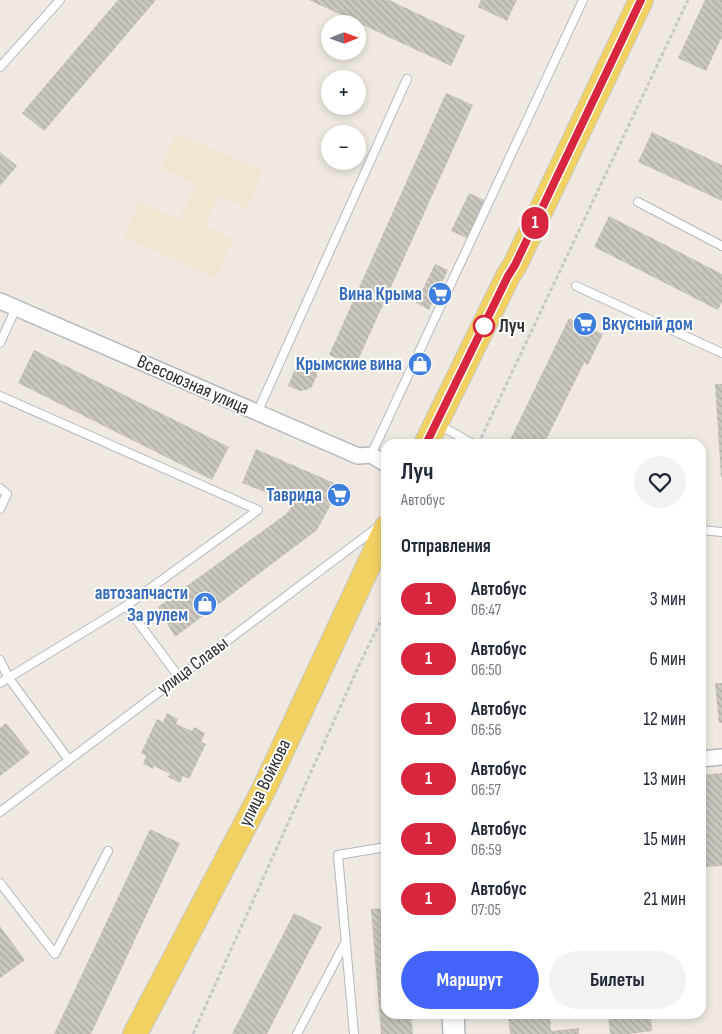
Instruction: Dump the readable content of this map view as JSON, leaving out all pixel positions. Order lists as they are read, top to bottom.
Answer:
{
  "streets": {
    "main road": ["улица Войкова"],
    "street": ["Всесоюзная улица"],
    "lane": ["улица Славы"]
  },
  "places": {
    "supermarket": ["Вина Крыма", "Вкусный дом", "Таврида"],
    "other": ["Луч"],
    "shop": ["Крымские вина", "автозапчасти За рулем"]
  },
  "lines": ["bus line 1"],
  "north": "right",
  "page": {
    "on_map": "1",
    "map_buttons": ["+", "−"],
    "heading": [
      ["Луч", "Автобус"],
      "Отправления"
    ],
    "list": [
      {
        "mark": "1",
        "name": "Автобус",
        "note": "06:47",
        "value": "3 мин"
      },
      {
        "mark": "1",
        "name": "Автобус",
        "note": "06:50",
        "value": "6 мин"
      },
      {
        "mark": "1",
        "name": "Автобус",
        "note": "06:56",
        "value": "12 мин"
      },
      {
        "mark": "1",
        "name": "Автобус",
        "note": "06:57",
        "value": "13 мин"
      },
      {
        "mark": "1",
        "name": "Автобус",
        "note": "06:59",
        "value": "15 мин"
      },
      {
        "mark": "1",
        "name": "Автобус",
        "note": "07:05",
        "value": "21 мин"
      }
    ],
    "buttons": ["Маршрут", "Билеты"]
  }
}
